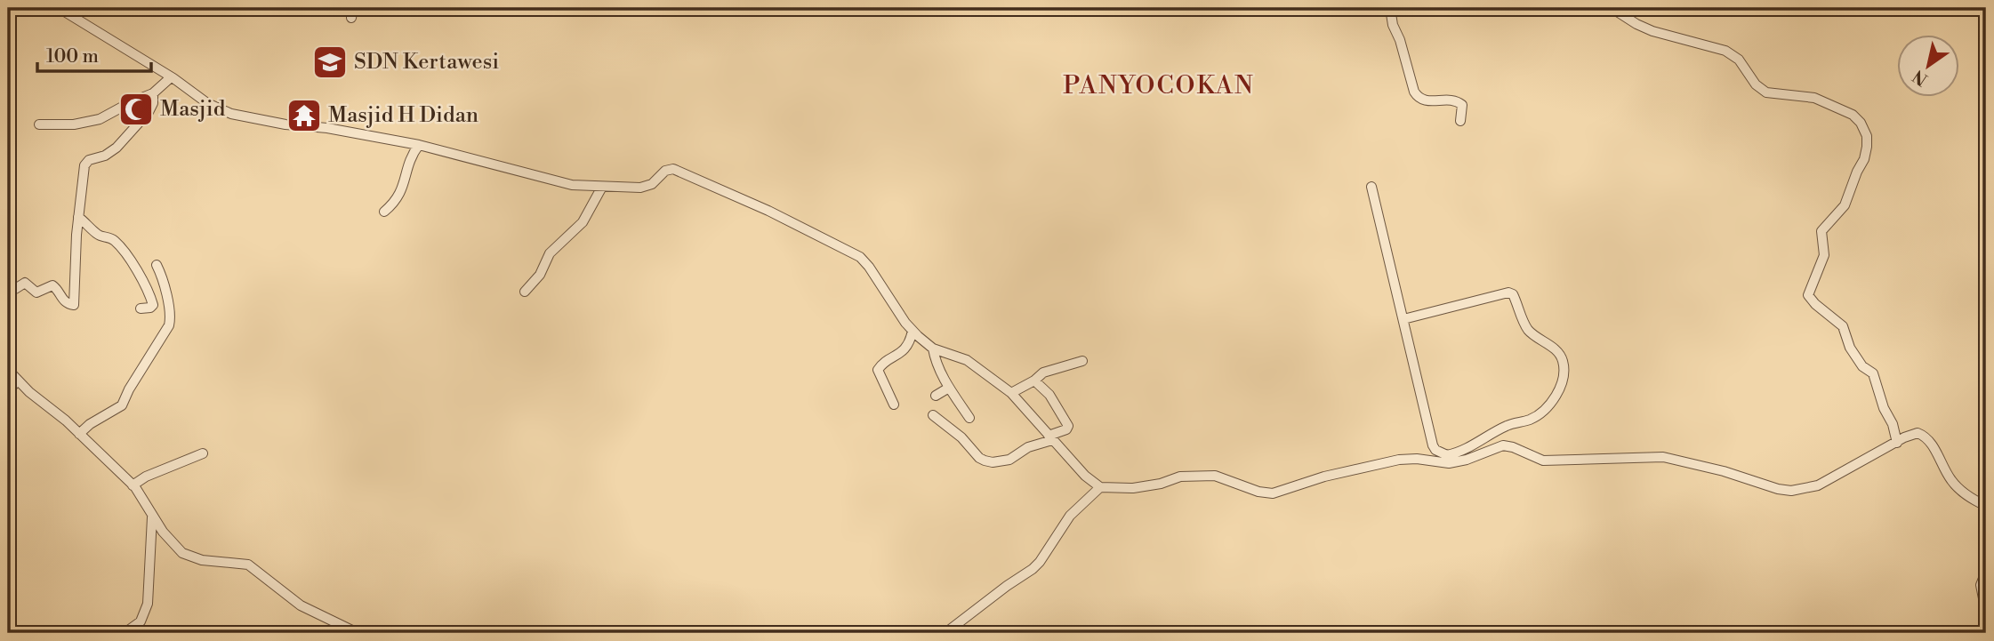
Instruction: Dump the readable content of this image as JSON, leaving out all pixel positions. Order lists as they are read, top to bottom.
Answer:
{
  "districts": ["PANYOCOKAN"],
  "places": {
    "school or university": ["SDN Kertawesi"],
    "mosque": ["Masjid"],
    "temple": ["Masjid H Didan"]
  },
  "scale_bar": "100 m",
  "north": "bottom left"
}
